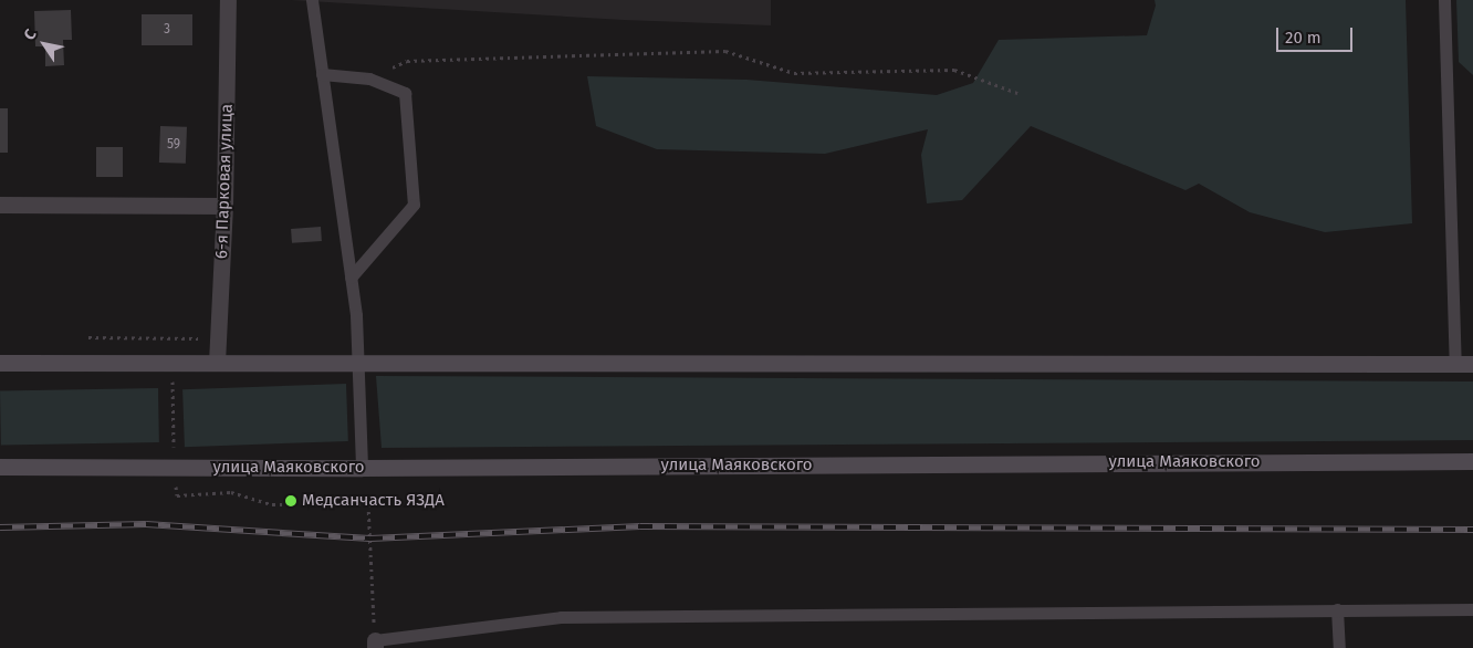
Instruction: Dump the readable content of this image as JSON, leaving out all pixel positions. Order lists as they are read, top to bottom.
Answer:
{
  "streets": {
    "main road": ["улица Маяковского"],
    "street": ["6-я Парковая улица"]
  },
  "places": ["Медсанчасть ЯЗДА"],
  "house_numbers": ["3", "59"],
  "scale_bar": "20 m",
  "north": "top left"
}
